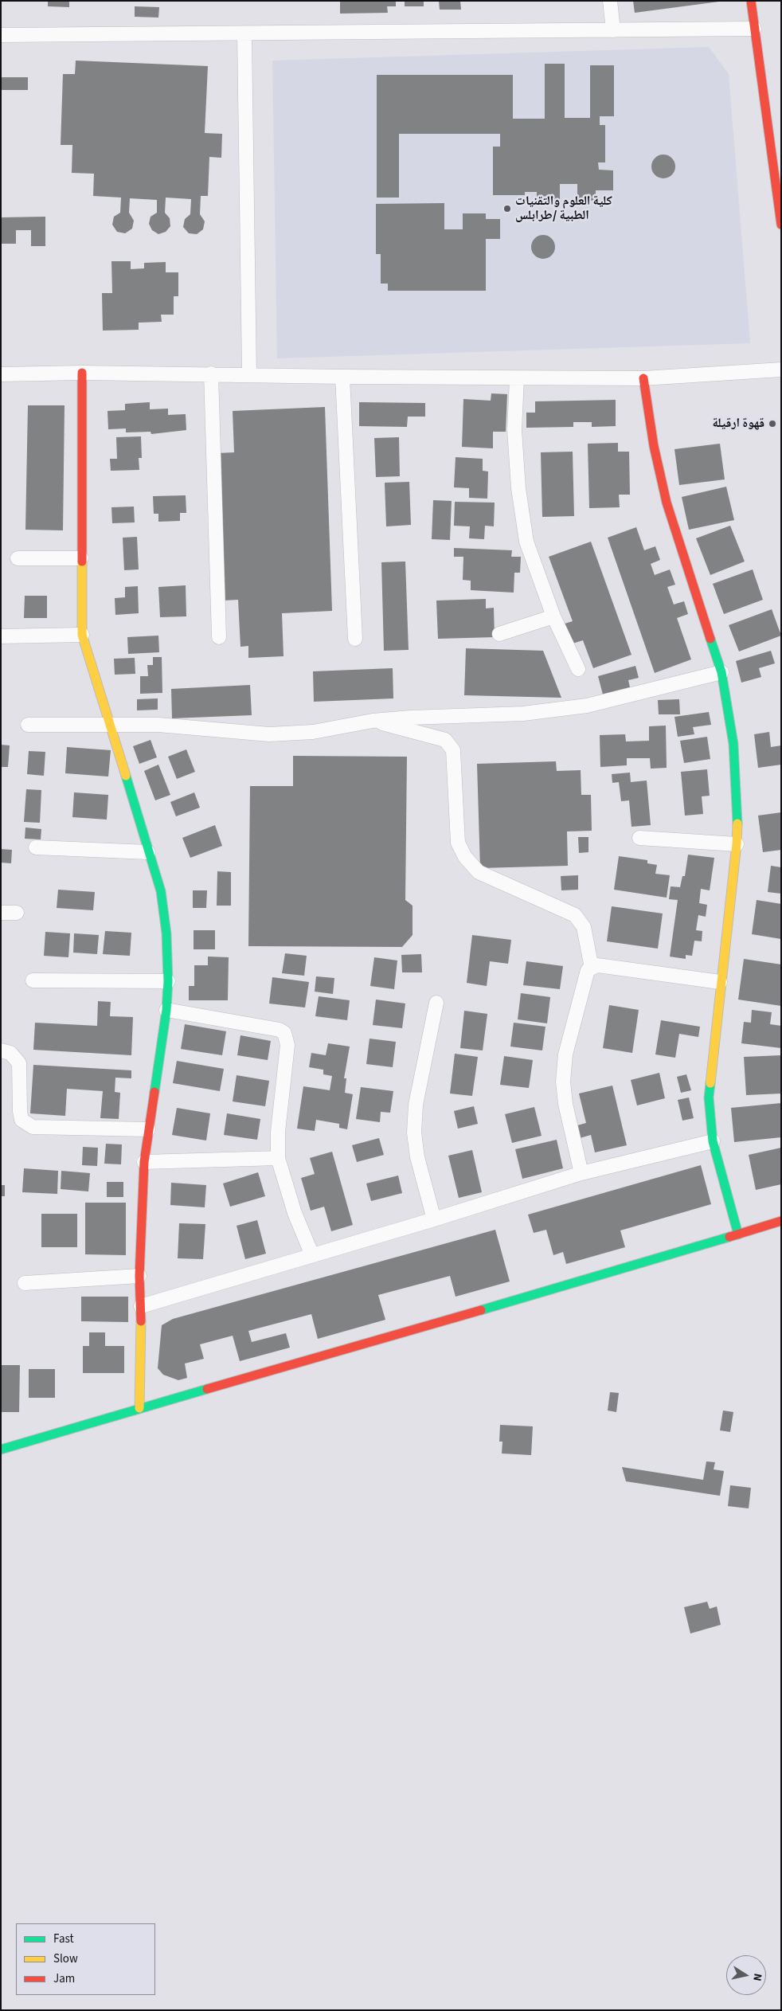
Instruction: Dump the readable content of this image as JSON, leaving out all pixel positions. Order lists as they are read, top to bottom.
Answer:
{
  "places": ["كلية العلوم والتقنيات الطبية /طرابلس", "قهوة ارقيلة"],
  "legend": ["Fast", "Slow", "Jam"],
  "north": "right"
}
